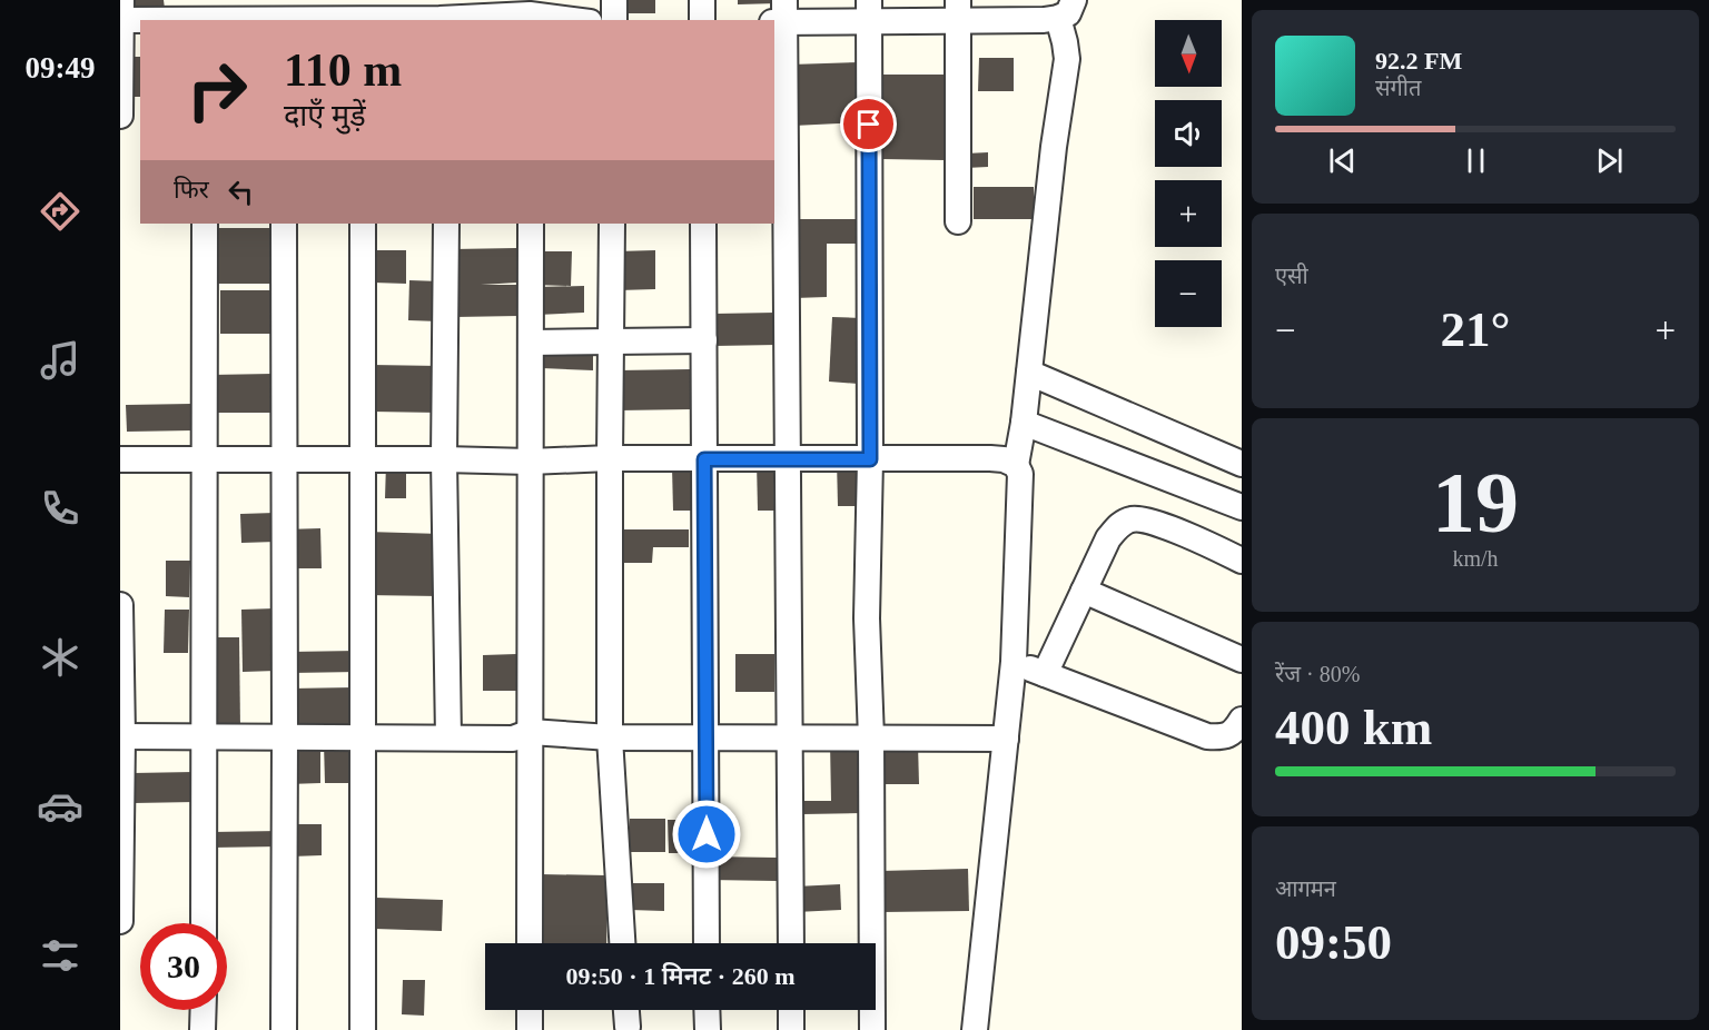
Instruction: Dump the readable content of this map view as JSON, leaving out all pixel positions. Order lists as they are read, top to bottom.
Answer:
{
  "north": "bottom",
  "page": {
    "tabs": "09:49",
    "map_buttons": ["+", "−"],
    "turn": ["110 m", "दाएँ मुड़ें"],
    "song": ["92.2 FM", "संगीत"],
    "then": "फिर",
    "tile": [
      "एसी",
      ["19", "km/h"],
      ["रेंज · 80%", "400 km"],
      ["आगमन", "09:50"]
    ],
    "heat": ["−", "21°", "+"],
    "limit": "30",
    "trip": "09:50 · 1 मिनट · 260 m"
  }
}
